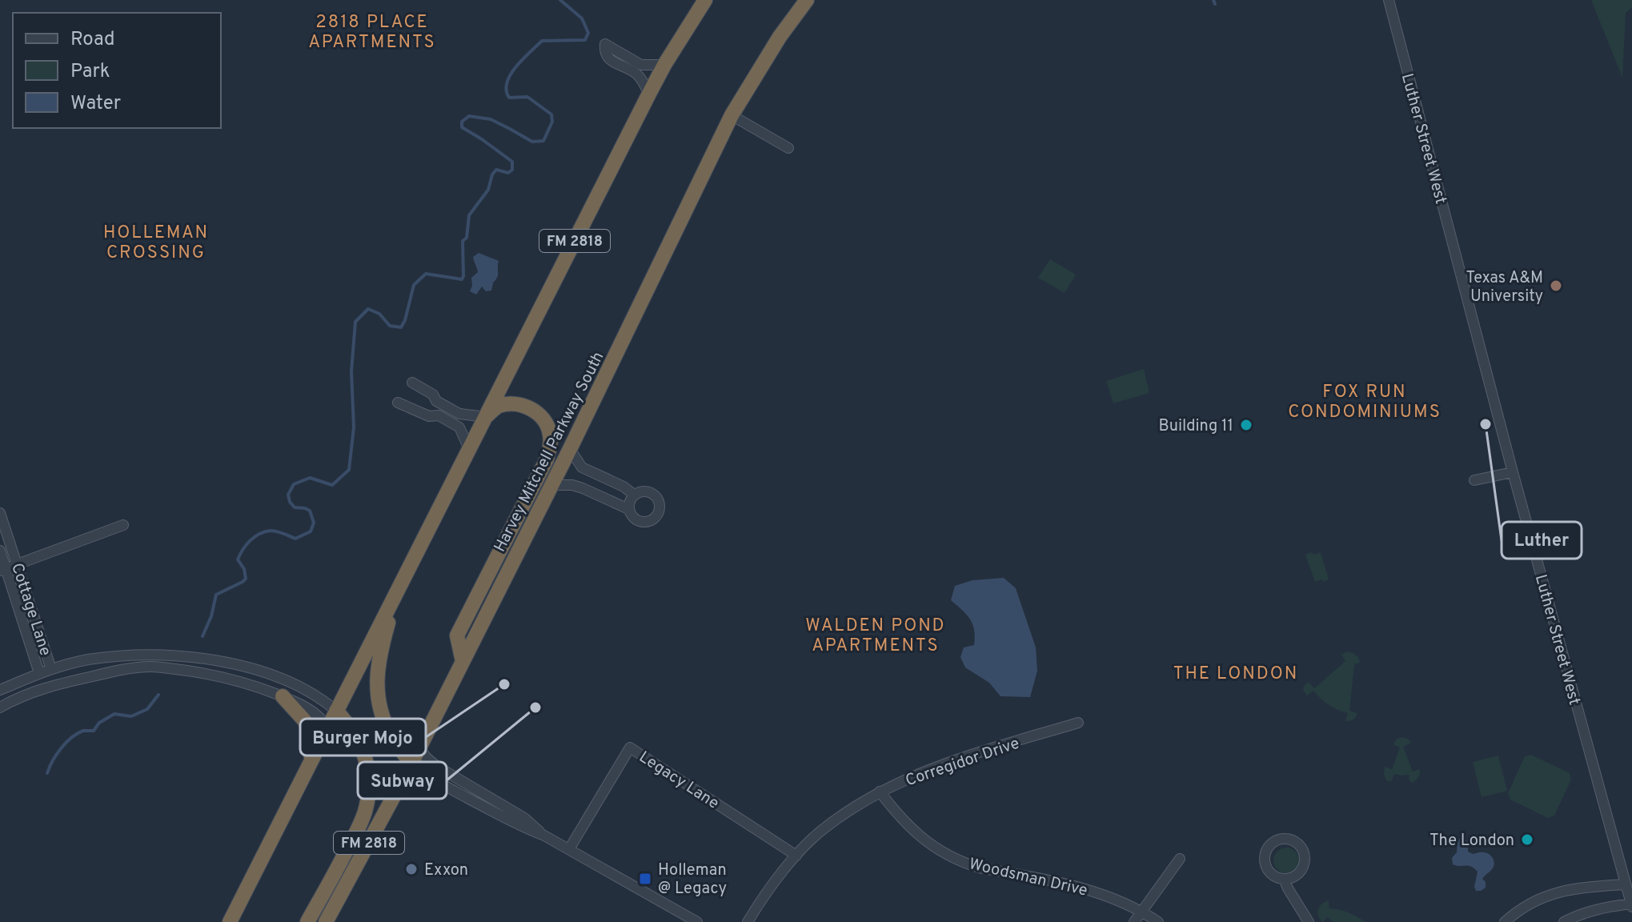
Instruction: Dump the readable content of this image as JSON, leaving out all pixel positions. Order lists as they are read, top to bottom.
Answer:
{
  "streets": {
    "highway": ["FM 2818", "Harvey Mitchell Parkway South"],
    "street": [
      "Luther Street West",
      "Cottage Lane",
      "Corregidor Drive",
      "Legacy Lane",
      "Woodsman Drive"
    ]
  },
  "crossings": [
    ["Corregidor Drive", "Legacy Lane"],
    ["Corregidor Drive", "Woodsman Drive"]
  ],
  "districts": [
    "2818 PLACE APARTMENTS",
    "HOLLEMAN CROSSING",
    "FOX RUN CONDOMINIUMS",
    "WALDEN POND APARTMENTS",
    "THE LONDON"
  ],
  "places": {
    "other": [
      "Texas A&M University",
      "Luther",
      "Building 11",
      "Burger Mojo",
      "Subway",
      "The London",
      "Exxon"
    ],
    "transit": ["Holleman @ Legacy"]
  },
  "legend": ["Road", "Park", "Water"]
}
